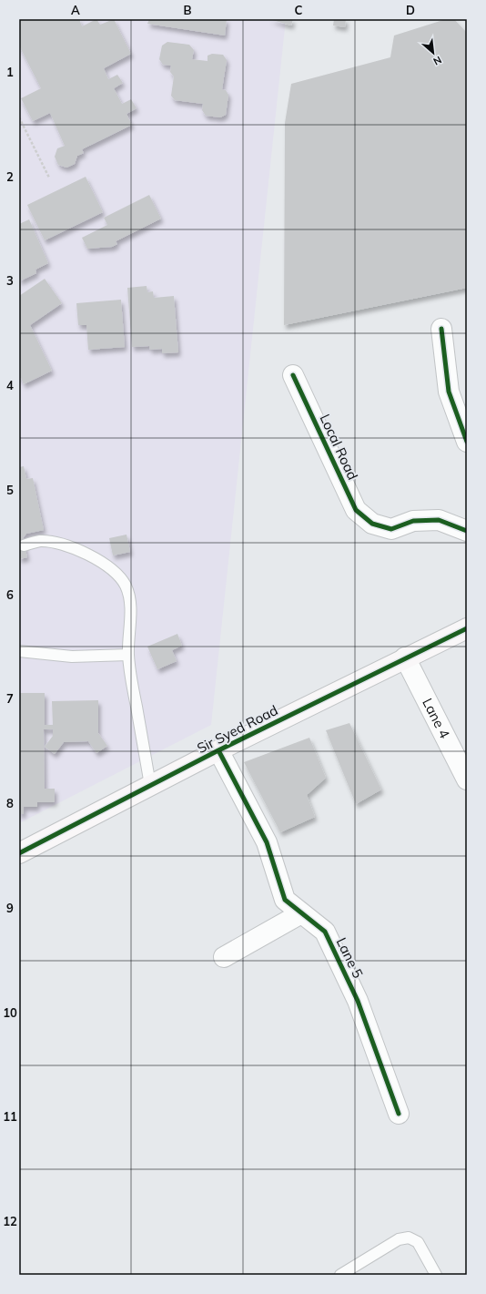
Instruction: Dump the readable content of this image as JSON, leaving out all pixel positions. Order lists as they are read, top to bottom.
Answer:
{
  "streets": {
    "street": [
      "Local Road",
      "Lane 4",
      "Sir Syed Road",
      "Lane 5"
    ]
  },
  "crossings": [
    ["Lane 4", "Sir Syed Road"],
    ["Sir Syed Road", "Lane 5"]
  ],
  "north": "bottom right",
  "grid": {
    "columns": [
      "A",
      "B",
      "C",
      "D"
    ],
    "rows": [
      "1",
      "2",
      "3",
      "4",
      "5",
      "6",
      "7",
      "8",
      "9",
      "10",
      "11",
      "12"
    ]
  }
}
